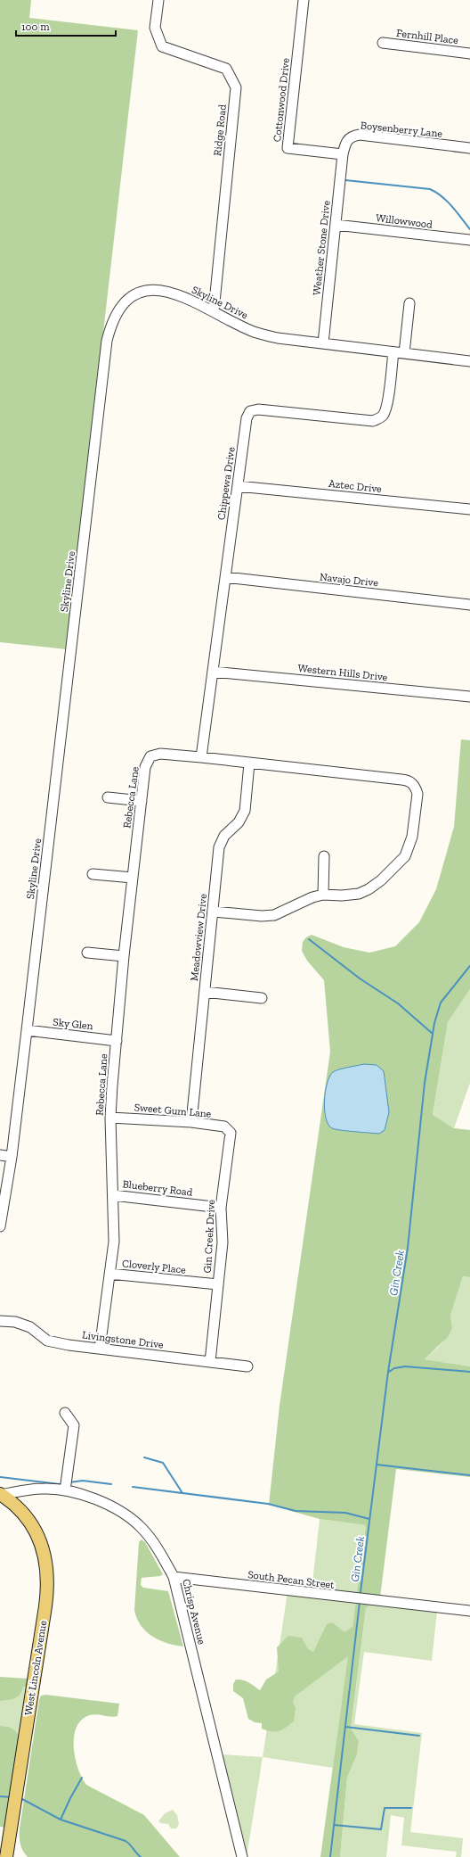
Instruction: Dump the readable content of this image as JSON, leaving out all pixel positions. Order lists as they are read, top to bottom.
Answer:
{
  "streets": {
    "main road": ["West Lincoln Avenue"],
    "street": [
      "Fernhill Place",
      "Cottonwood Drive",
      "Boysenberry Lane",
      "Ridge Road",
      "Willowwood",
      "Weather Stone Drive",
      "Skyline Drive",
      "Chippewa Drive",
      "Aztec Drive",
      "Navajo Drive",
      "Western Hills Drive",
      "Rebecca Lane",
      "Meadowview Drive",
      "Sky Glen",
      "Sweet Gum Lane",
      "Blueberry Road",
      "Gin Creek Drive",
      "Cloverly Place",
      "Livingstone Drive",
      "South Pecan Street",
      "Chrisp Avenue"
    ]
  },
  "crossings": [
    ["Cottonwood Drive", "Boysenberry Lane"],
    ["Cottonwood Drive", "Weather Stone Drive"],
    ["Boysenberry Lane", "Weather Stone Drive"],
    ["Ridge Road", "Skyline Drive"],
    ["Willowwood", "Weather Stone Drive"],
    ["Weather Stone Drive", "Skyline Drive"],
    ["Skyline Drive", "Chippewa Drive"],
    ["Skyline Drive", "Sky Glen"],
    ["Chippewa Drive", "Aztec Drive"],
    ["Chippewa Drive", "Navajo Drive"],
    ["Chippewa Drive", "Western Hills Drive"],
    ["Chippewa Drive", "Rebecca Lane"],
    ["Rebecca Lane", "Meadowview Drive"],
    ["Rebecca Lane", "Sky Glen"],
    ["Rebecca Lane", "Sweet Gum Lane"],
    ["Rebecca Lane", "Blueberry Road"],
    ["Rebecca Lane", "Cloverly Place"],
    ["Rebecca Lane", "Livingstone Drive"],
    ["Meadowview Drive", "Sweet Gum Lane"],
    ["Sweet Gum Lane", "Gin Creek Drive"],
    ["Blueberry Road", "Gin Creek Drive"],
    ["Gin Creek Drive", "Cloverly Place"],
    ["Gin Creek Drive", "Livingstone Drive"],
    ["South Pecan Street", "Chrisp Avenue"],
    ["Chrisp Avenue", "West Lincoln Avenue"]
  ],
  "water": ["Gin Creek"],
  "scale_bar": "100 m"
}
